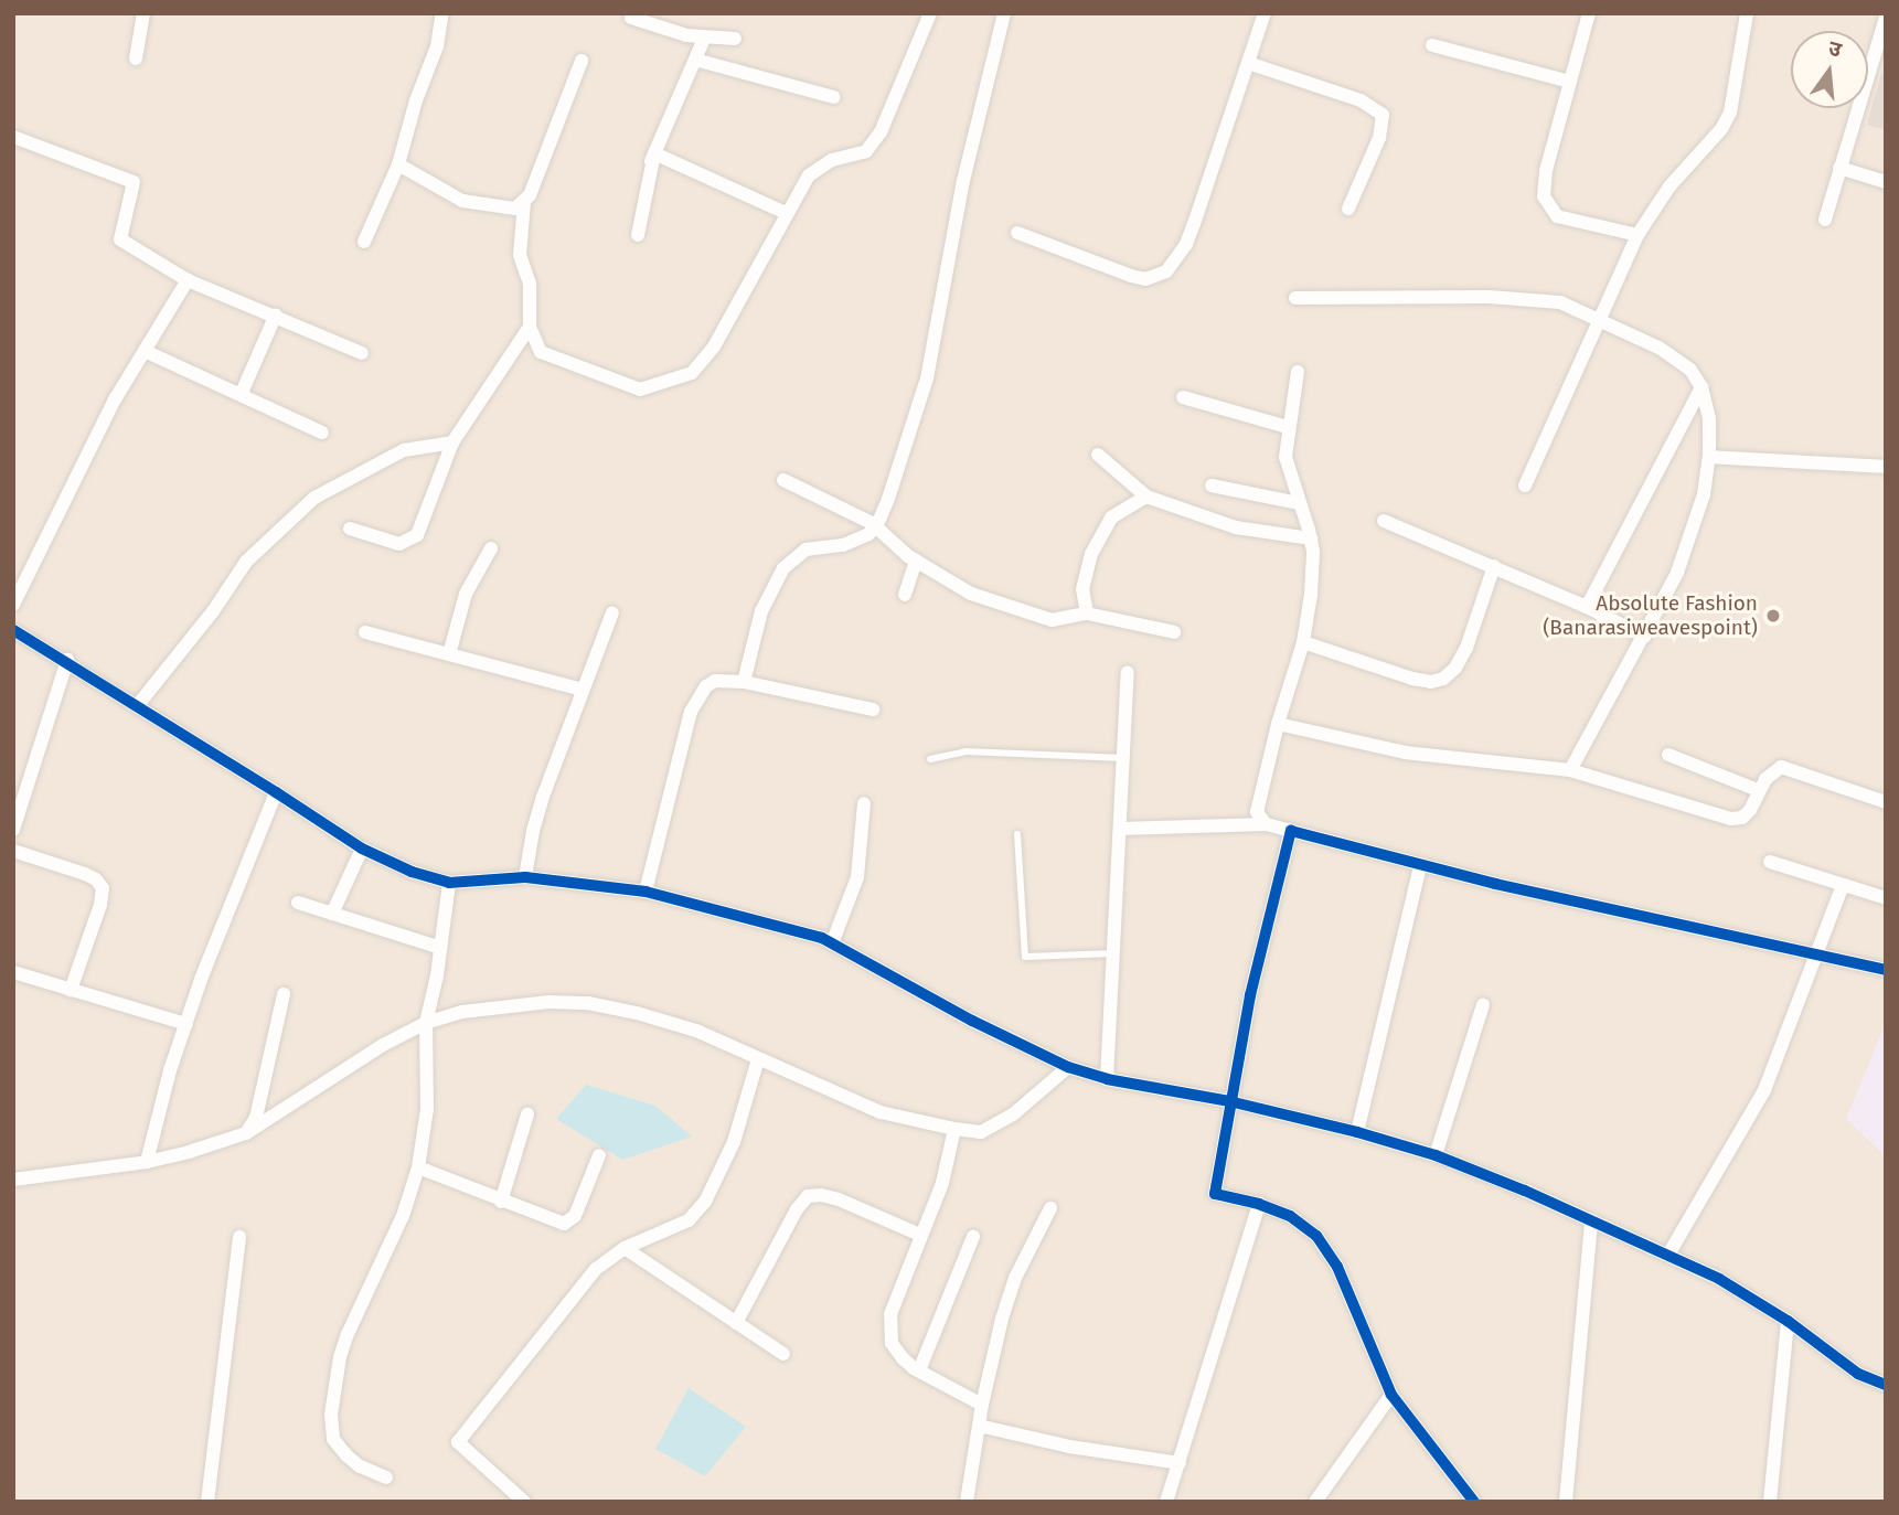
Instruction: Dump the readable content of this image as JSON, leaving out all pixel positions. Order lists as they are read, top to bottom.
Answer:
{
  "places": ["Absolute Fashion (Banarasiweavespoint)"],
  "north": "top"
}
